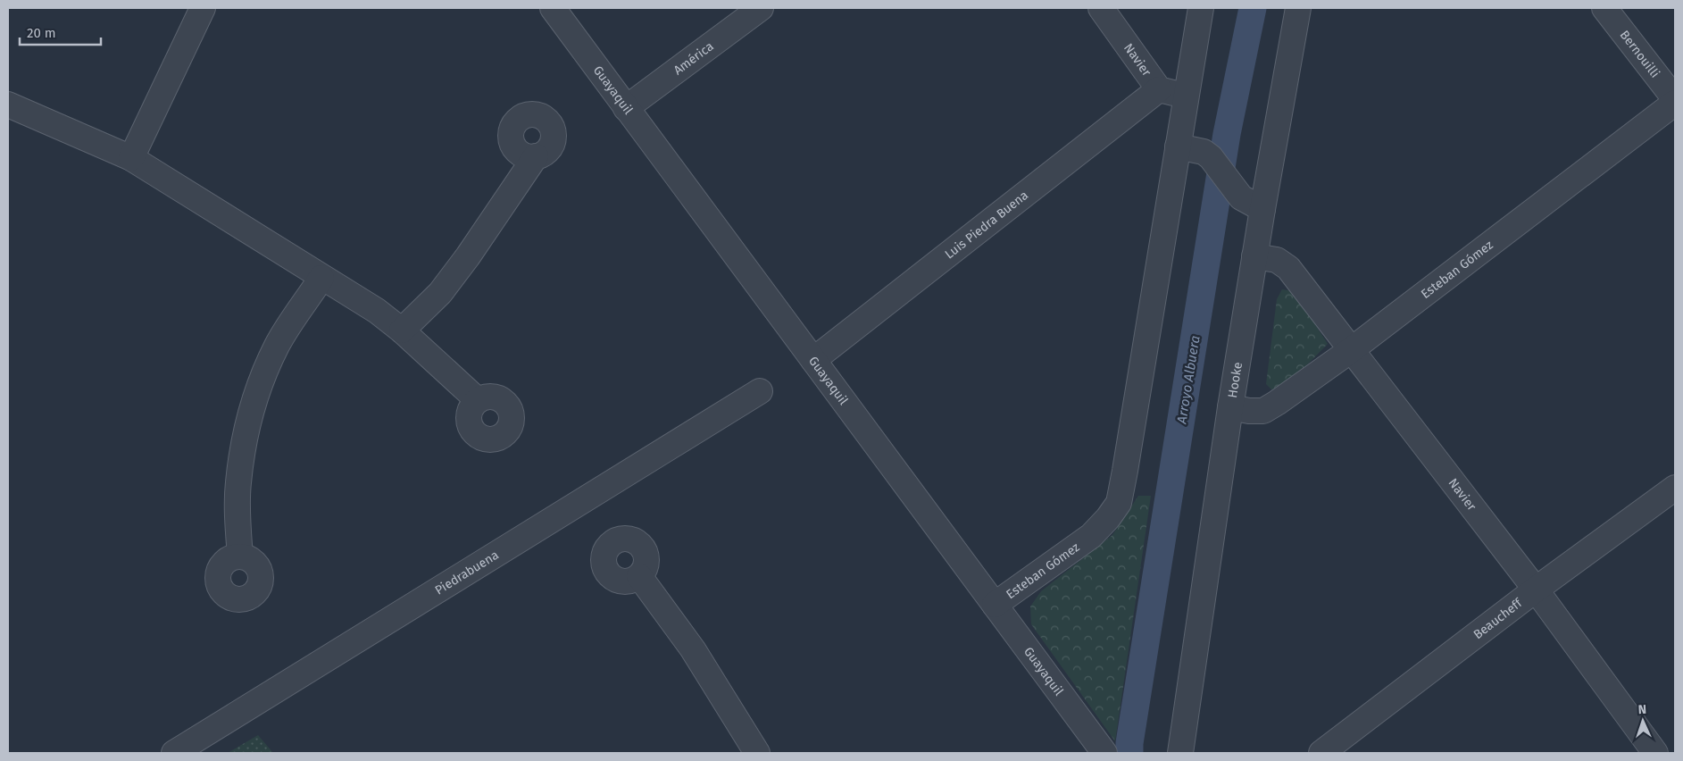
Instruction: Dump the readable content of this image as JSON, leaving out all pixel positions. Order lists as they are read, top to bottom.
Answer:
{
  "streets": {
    "street": [
      "Bernouilli",
      "América",
      "Navier",
      "Guayaquil",
      "Luis Piedra Buena",
      "Esteban Gómez",
      "Hooke",
      "Piedrabuena",
      "Beaucheff"
    ]
  },
  "crossings": [
    ["América", "Guayaquil"],
    ["Navier", "Luis Piedra Buena"],
    ["Navier", "Esteban Gómez"],
    ["Navier", "Hooke"],
    ["Navier", "Beaucheff"],
    ["Guayaquil", "Luis Piedra Buena"],
    ["Guayaquil", "Esteban Gómez"],
    ["Esteban Gómez", "Hooke"]
  ],
  "water": ["Arroyo Albuera"],
  "scale_bar": "20 m",
  "north": "top"
}
